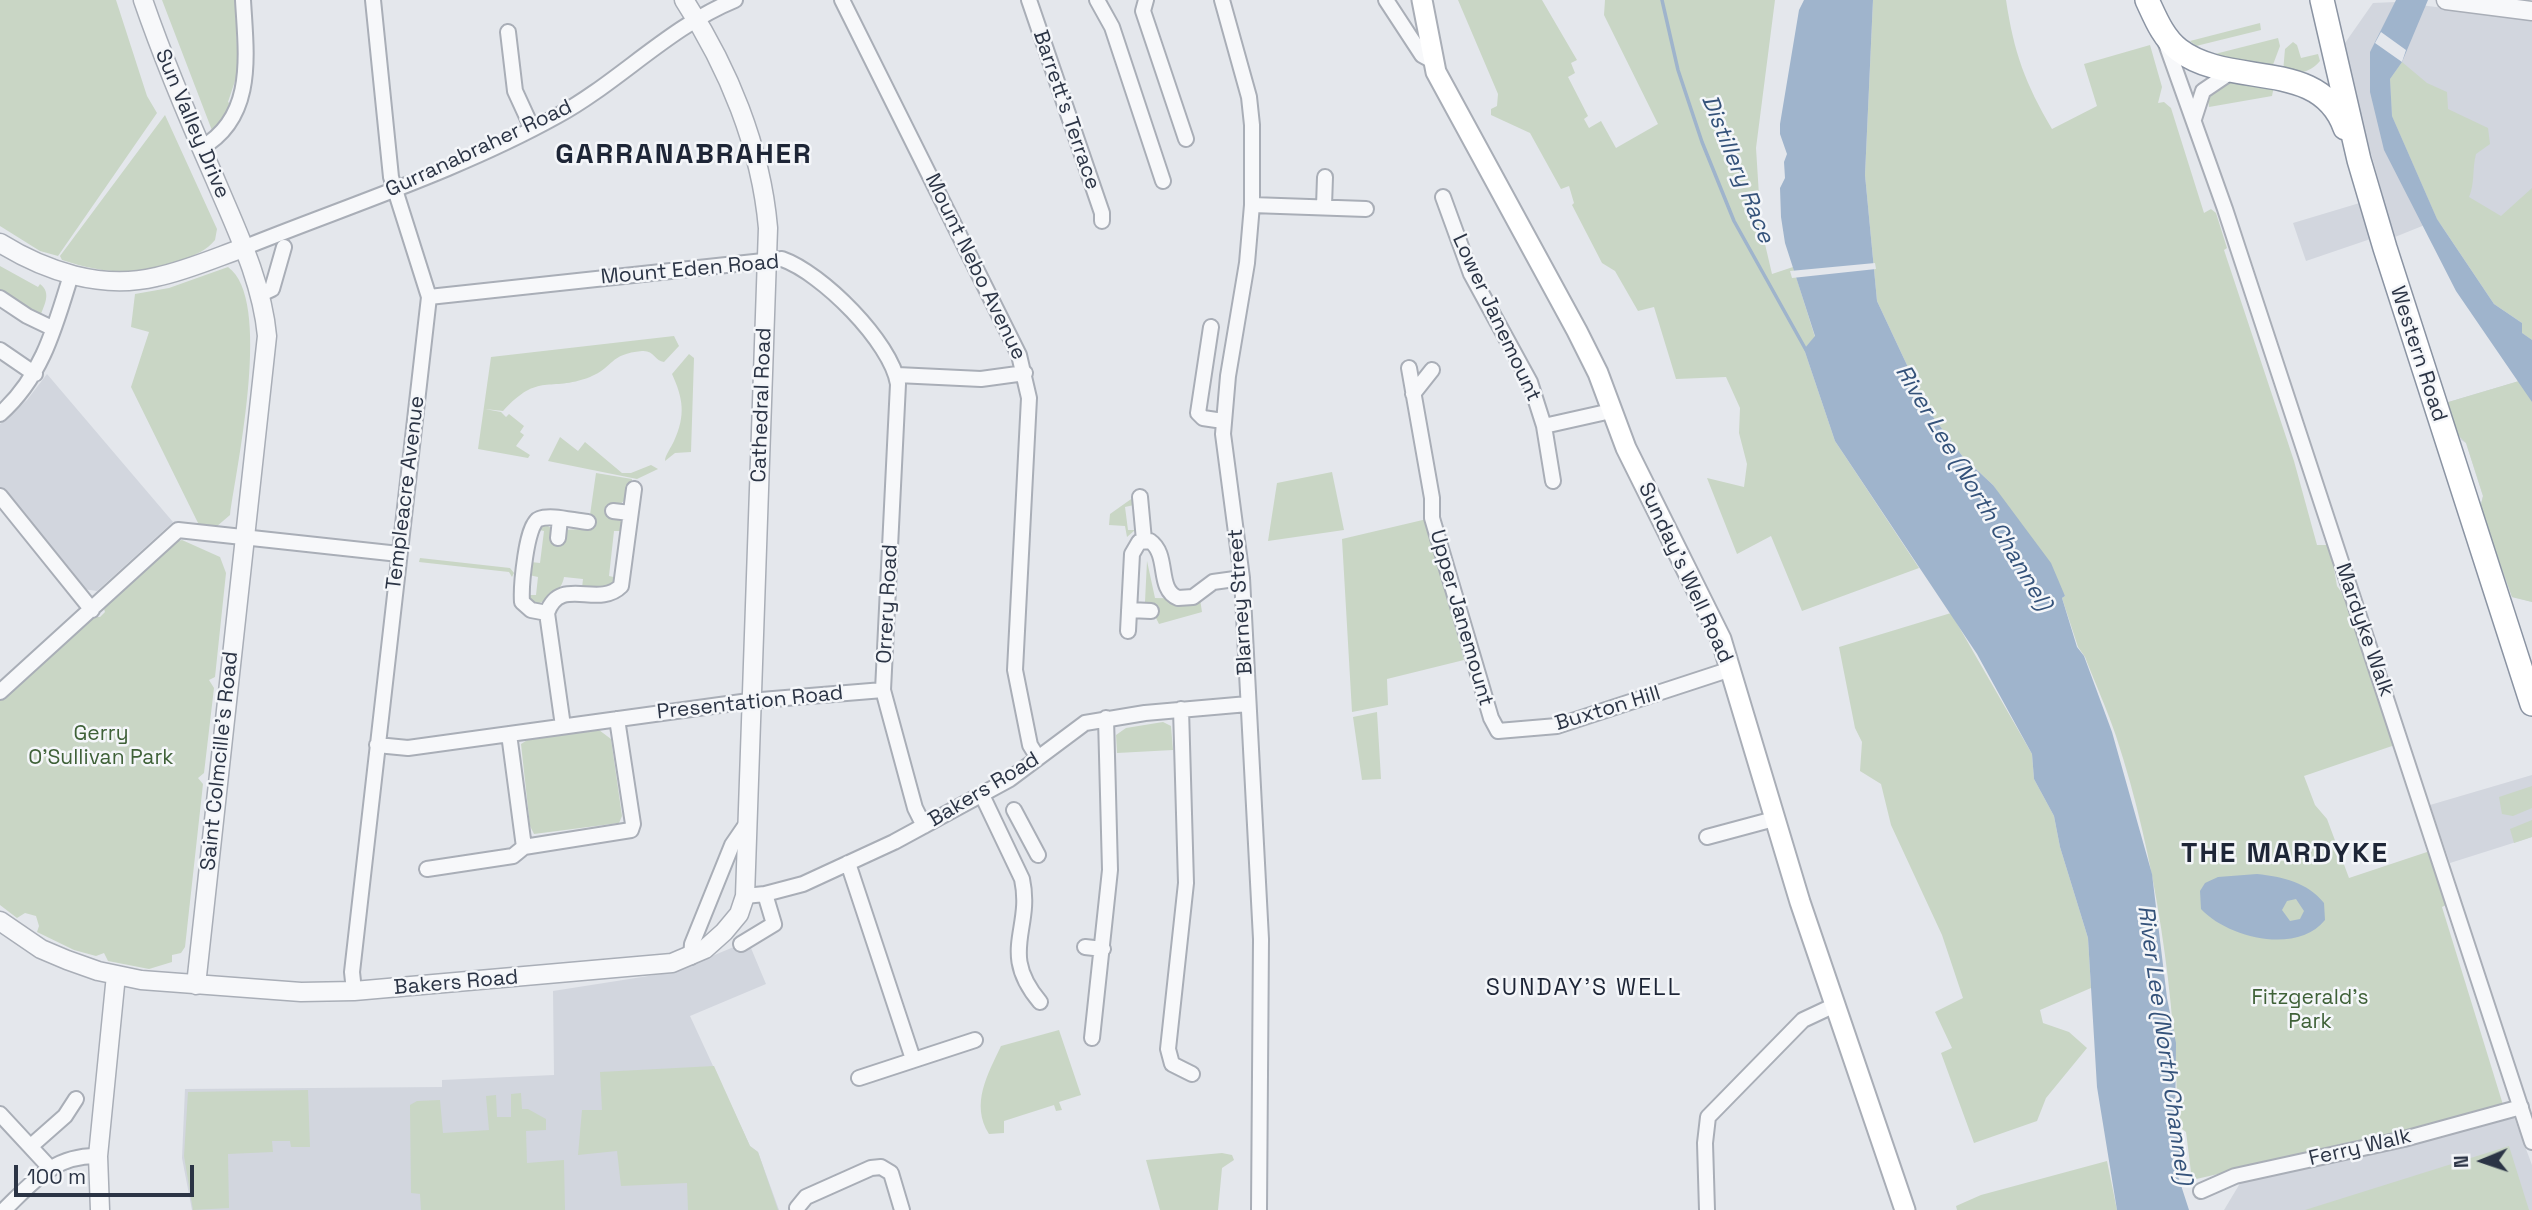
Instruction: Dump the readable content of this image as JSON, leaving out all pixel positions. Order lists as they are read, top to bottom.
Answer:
{
  "streets": {
    "highway": ["Western Road", "Mardyke Walk"],
    "main road": ["Sunday's Well Road"],
    "street": [
      "Barrett's Terrace",
      "Sun Valley Drive",
      "Gurranabraher Road",
      "Mount Nebo Avenue",
      "Mount Eden Road",
      "Lower Janemount",
      "Cathedral Road",
      "Templeacre Avenue",
      "Blarney Street",
      "Orrery Road",
      "Upper Janemount",
      "Presentation Road",
      "Buxton Hill",
      "Saint Colmcille's Road",
      "Bakers Road",
      "Ferry Walk"
    ]
  },
  "crossings": [
    ["Sun Valley Drive", "Gurranabraher Road"],
    ["Sun Valley Drive", "Saint Colmcille's Road"],
    ["Gurranabraher Road", "Cathedral Road"],
    ["Gurranabraher Road", "Templeacre Avenue"],
    ["Gurranabraher Road", "Saint Colmcille's Road"],
    ["Mount Nebo Avenue", "Bakers Road"],
    ["Mount Eden Road", "Cathedral Road"],
    ["Mount Eden Road", "Templeacre Avenue"],
    ["Mount Eden Road", "Orrery Road"],
    ["Western Road", "Mardyke Walk"],
    ["Cathedral Road", "Presentation Road"],
    ["Cathedral Road", "Bakers Road"],
    ["Templeacre Avenue", "Presentation Road"],
    ["Templeacre Avenue", "Bakers Road"],
    ["Sunday's Well Road", "Buxton Hill"],
    ["Blarney Street", "Bakers Road"],
    ["Orrery Road", "Presentation Road"],
    ["Orrery Road", "Bakers Road"],
    ["Upper Janemount", "Buxton Hill"],
    ["Mardyke Walk", "Ferry Walk"],
    ["Saint Colmcille's Road", "Bakers Road"]
  ],
  "districts": ["GARRANABRAHER", "THE MARDYKE", "SUNDAY'S WELL"],
  "water": ["Distillery Race", "River Lee (North Channel)"],
  "parks": ["Gerry O'Sullivan Park", "Fitzgerald's Park"],
  "scale_bar": "100 m",
  "north": "left"
}
